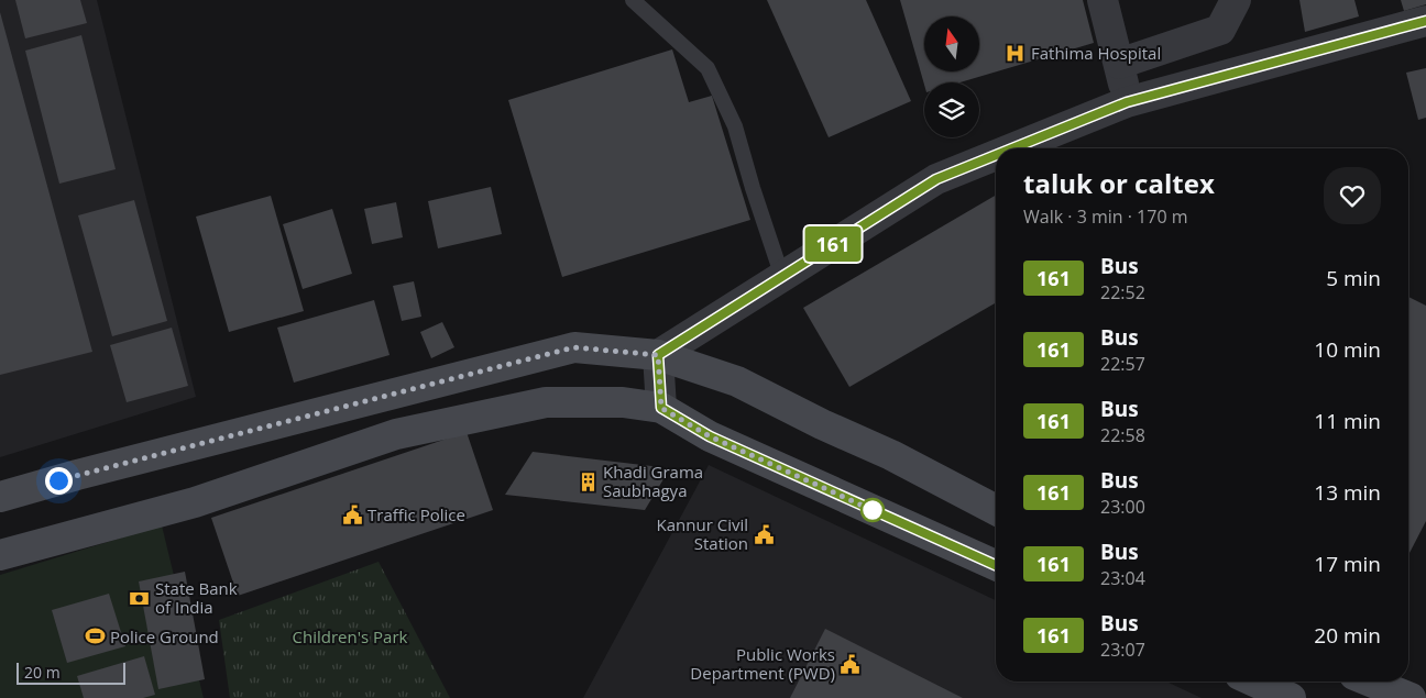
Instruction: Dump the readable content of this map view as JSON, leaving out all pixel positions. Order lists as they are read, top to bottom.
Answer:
{
  "parks": ["Children's Park"],
  "places": {
    "hospital": ["Fathima Hospital"],
    "building": ["Khadi Grama Saubhagya"],
    "public building": ["Traffic Police", "Kannur Civil Station", "Public Works Department (PWD)"],
    "bank": ["State Bank of India"],
    "sports": ["Police Ground"]
  },
  "lines": ["bus line 161"],
  "scale_bar": "20 m",
  "north": "top",
  "page": {
    "on_map": "161",
    "heading": ["taluk or caltex", "Walk · 3 min · 170 m"],
    "list": [
      {
        "mark": "161",
        "name": "Bus",
        "note": "22:52",
        "value": "5 min"
      },
      {
        "mark": "161",
        "name": "Bus",
        "note": "22:57",
        "value": "10 min"
      },
      {
        "mark": "161",
        "name": "Bus",
        "note": "22:58",
        "value": "11 min"
      },
      {
        "mark": "161",
        "name": "Bus",
        "note": "23:00",
        "value": "13 min"
      },
      {
        "mark": "161",
        "name": "Bus",
        "note": "23:04",
        "value": "17 min"
      },
      {
        "mark": "161",
        "name": "Bus",
        "note": "23:07",
        "value": "20 min"
      }
    ],
    "scale": "20 m"
  }
}
